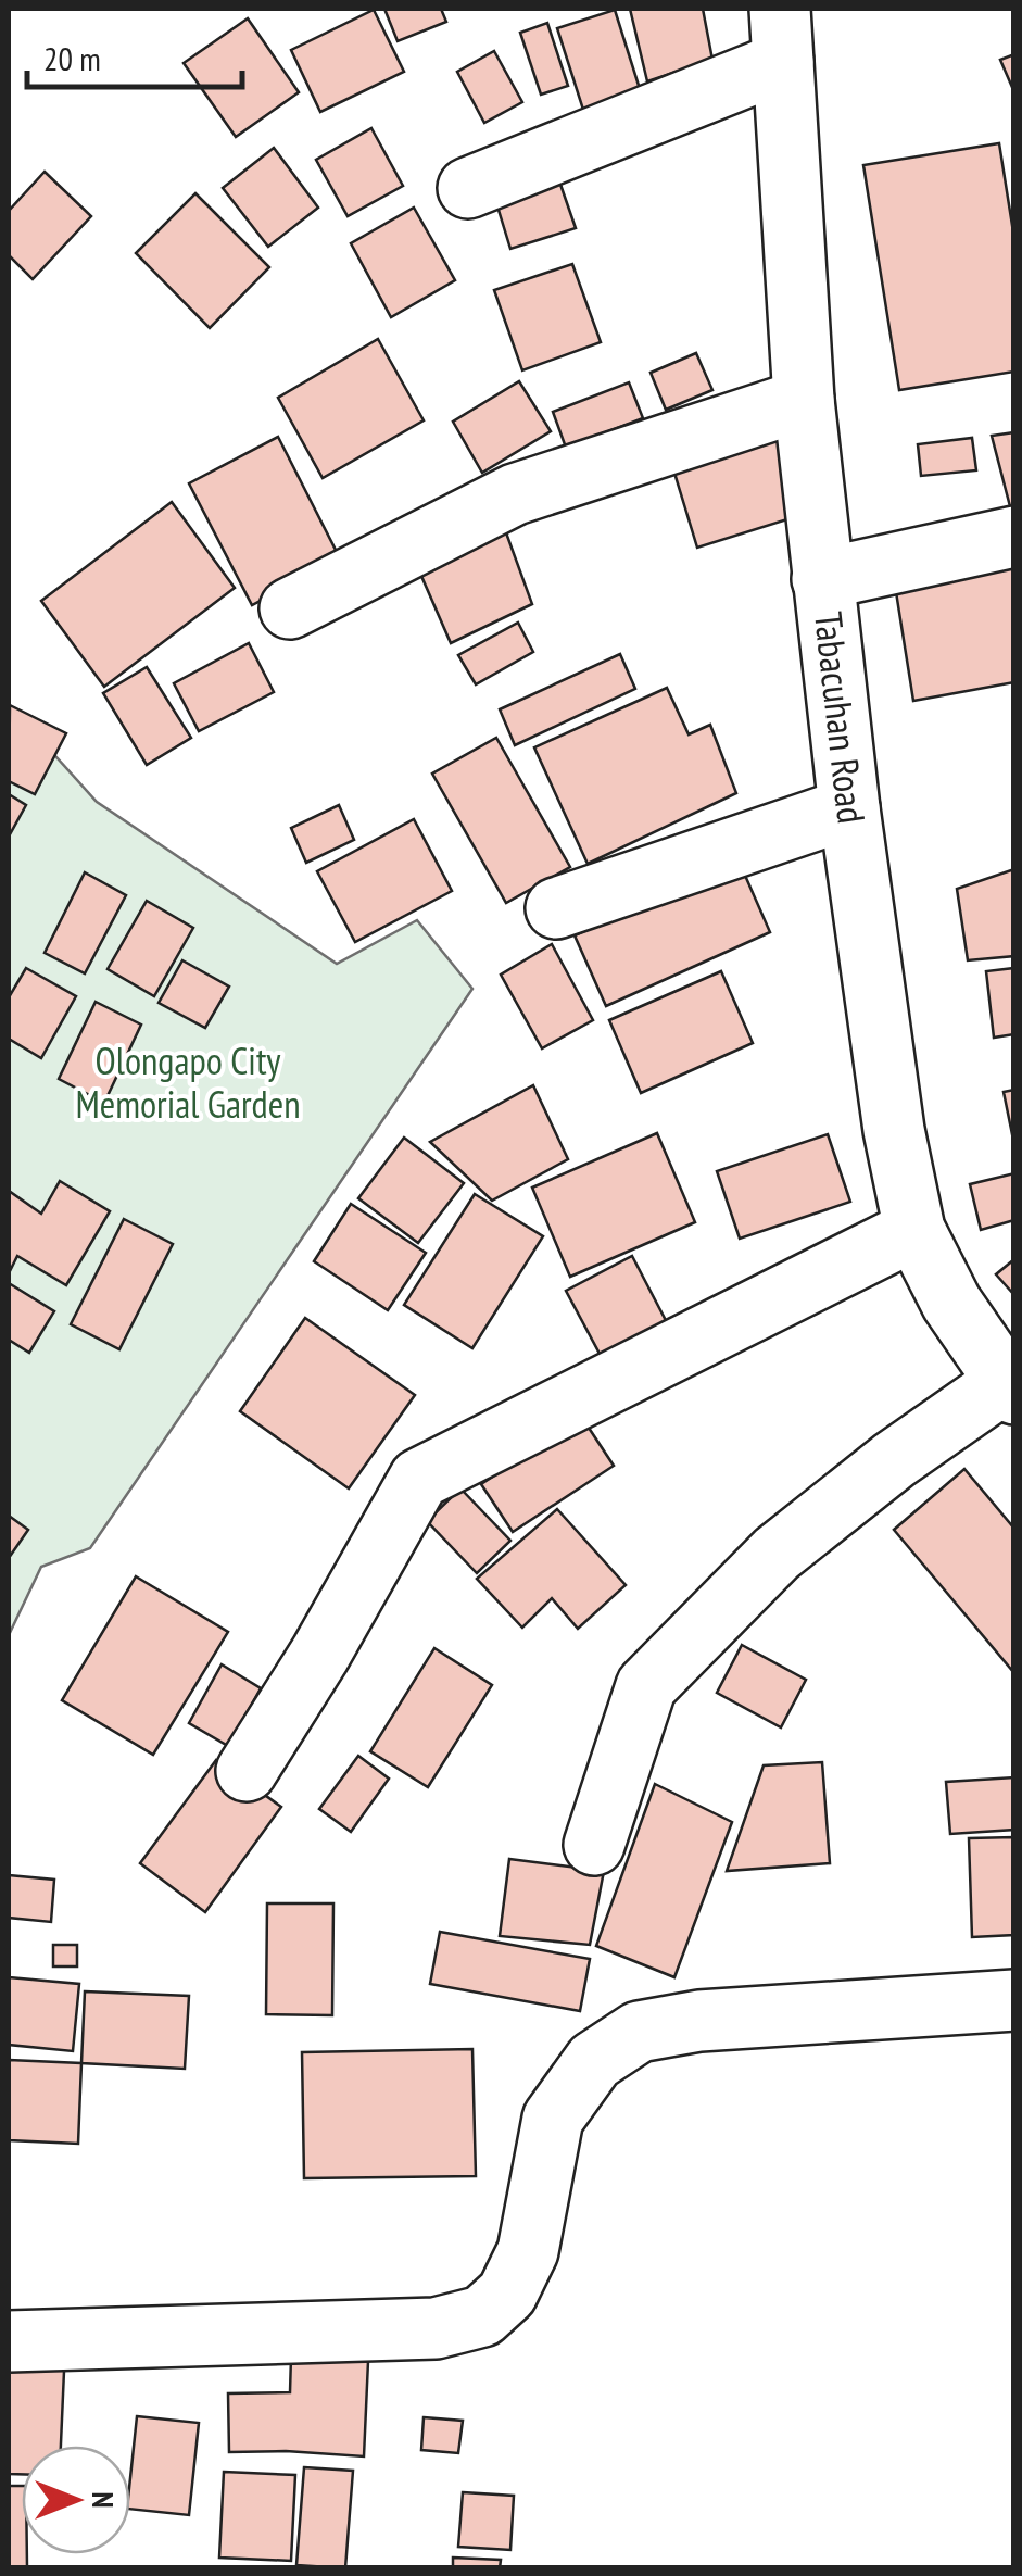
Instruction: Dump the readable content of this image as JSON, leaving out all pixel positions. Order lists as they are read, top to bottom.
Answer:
{
  "streets": {
    "street": ["Tabacuhan Road"]
  },
  "parks": ["Olongapo City Memorial Garden"],
  "scale_bar": "20 m",
  "north": "right"
}
